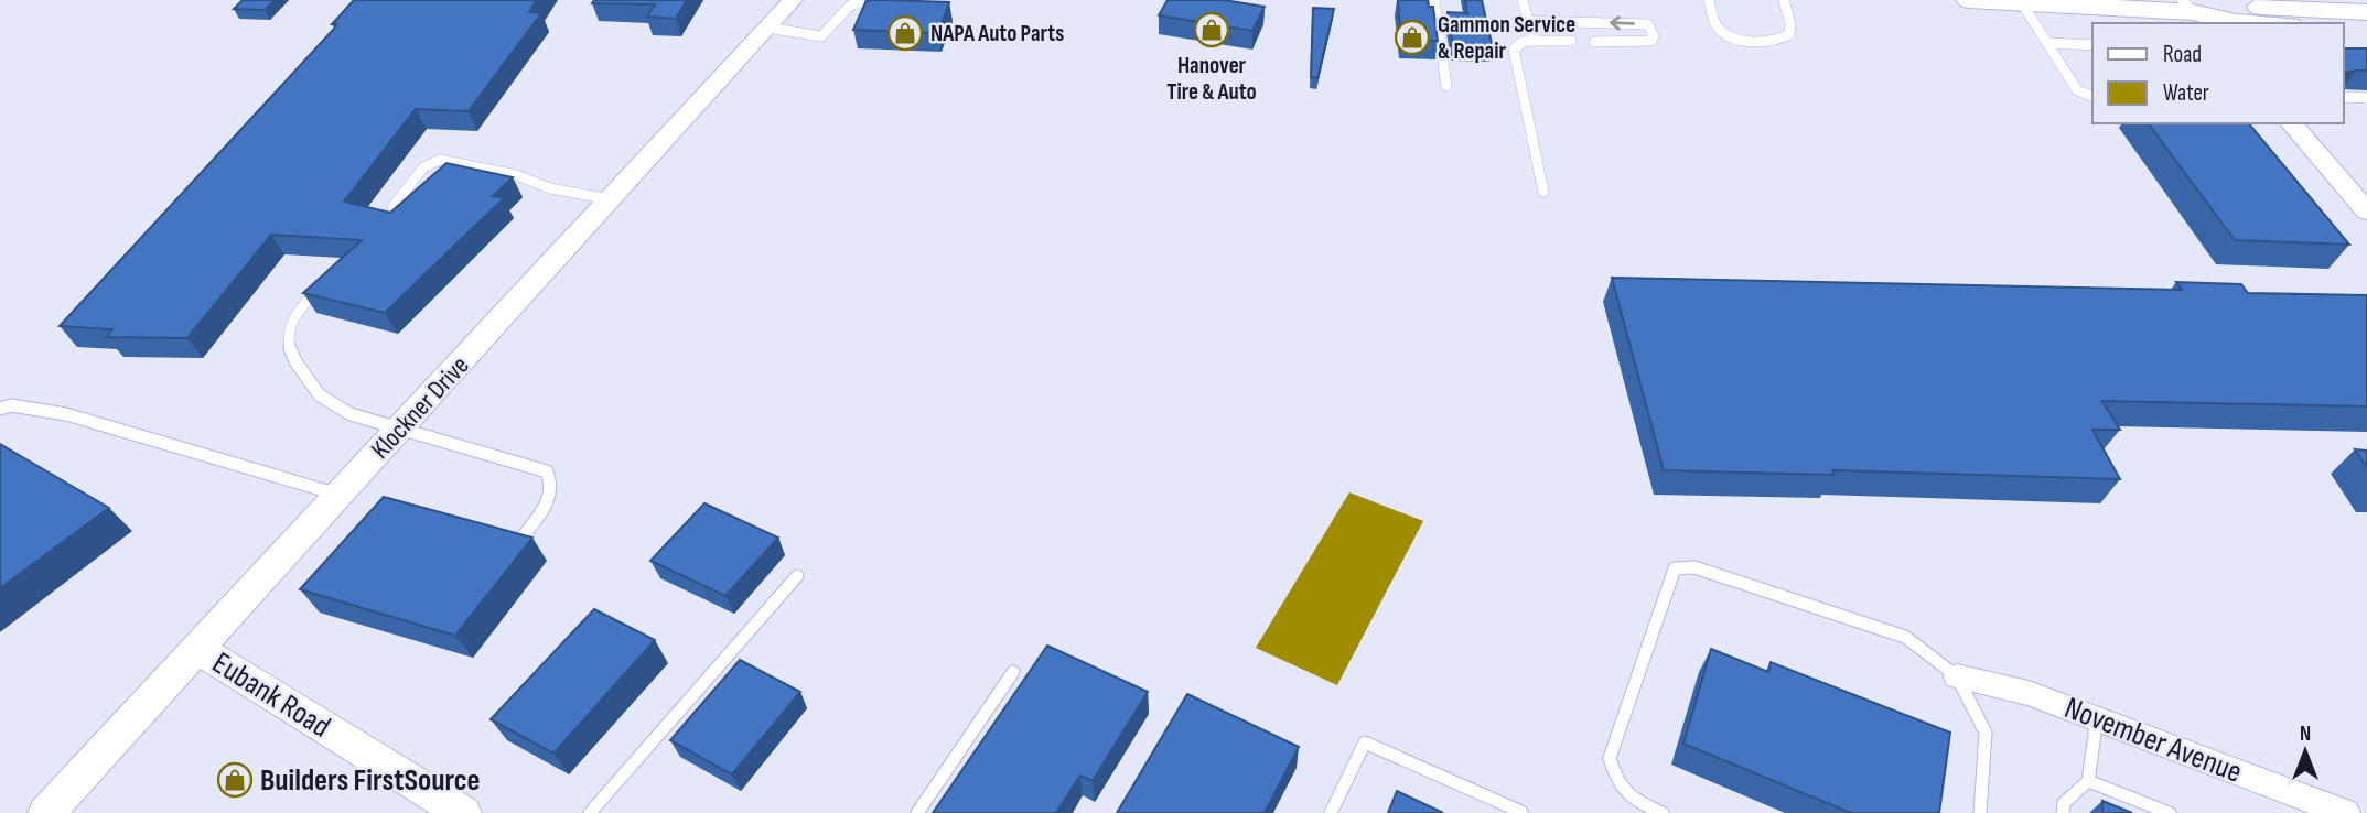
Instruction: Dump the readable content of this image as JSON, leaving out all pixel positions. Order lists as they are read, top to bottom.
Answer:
{
  "streets": {
    "street": ["Klockner Drive", "Eubank Road", "November Avenue"]
  },
  "crossings": [
    ["Klockner Drive", "Eubank Road"]
  ],
  "places": {
    "shop": [
      "Hanover Tire & Auto",
      "NAPA Auto Parts",
      "Gammon Service & Repair",
      "Builders FirstSource"
    ]
  },
  "legend": ["Road", "Water"],
  "north": "top"
}
